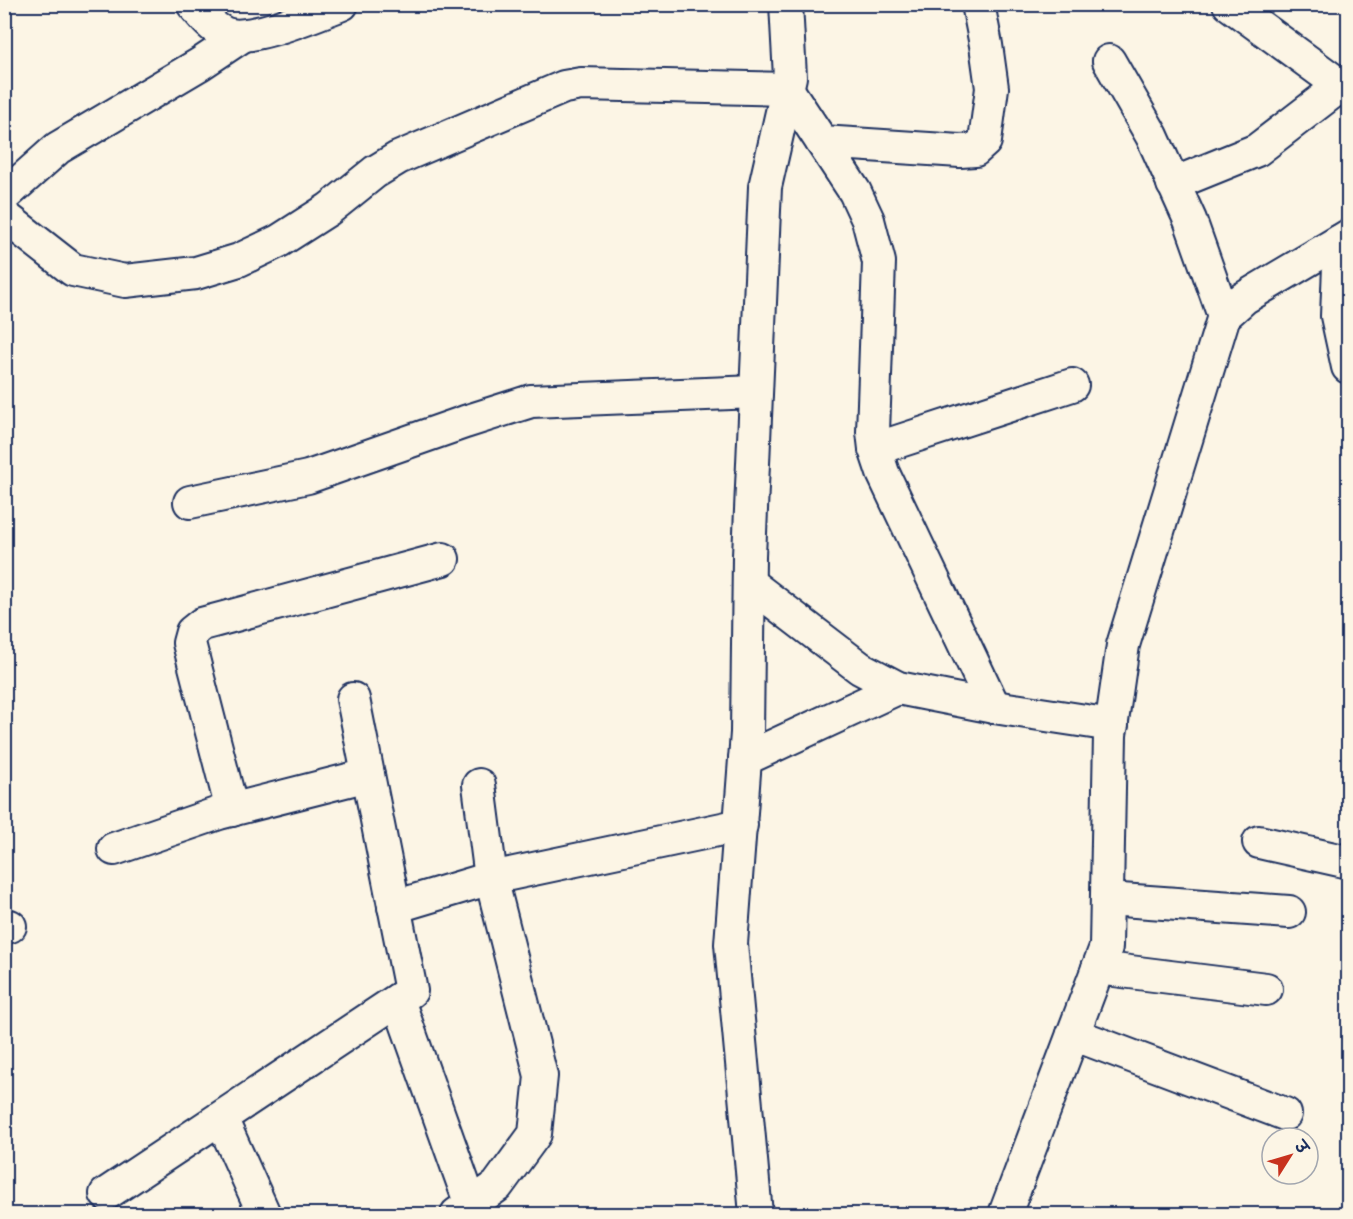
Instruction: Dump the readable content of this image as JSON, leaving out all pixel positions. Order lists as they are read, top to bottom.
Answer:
{
  "north": "top right"
}
